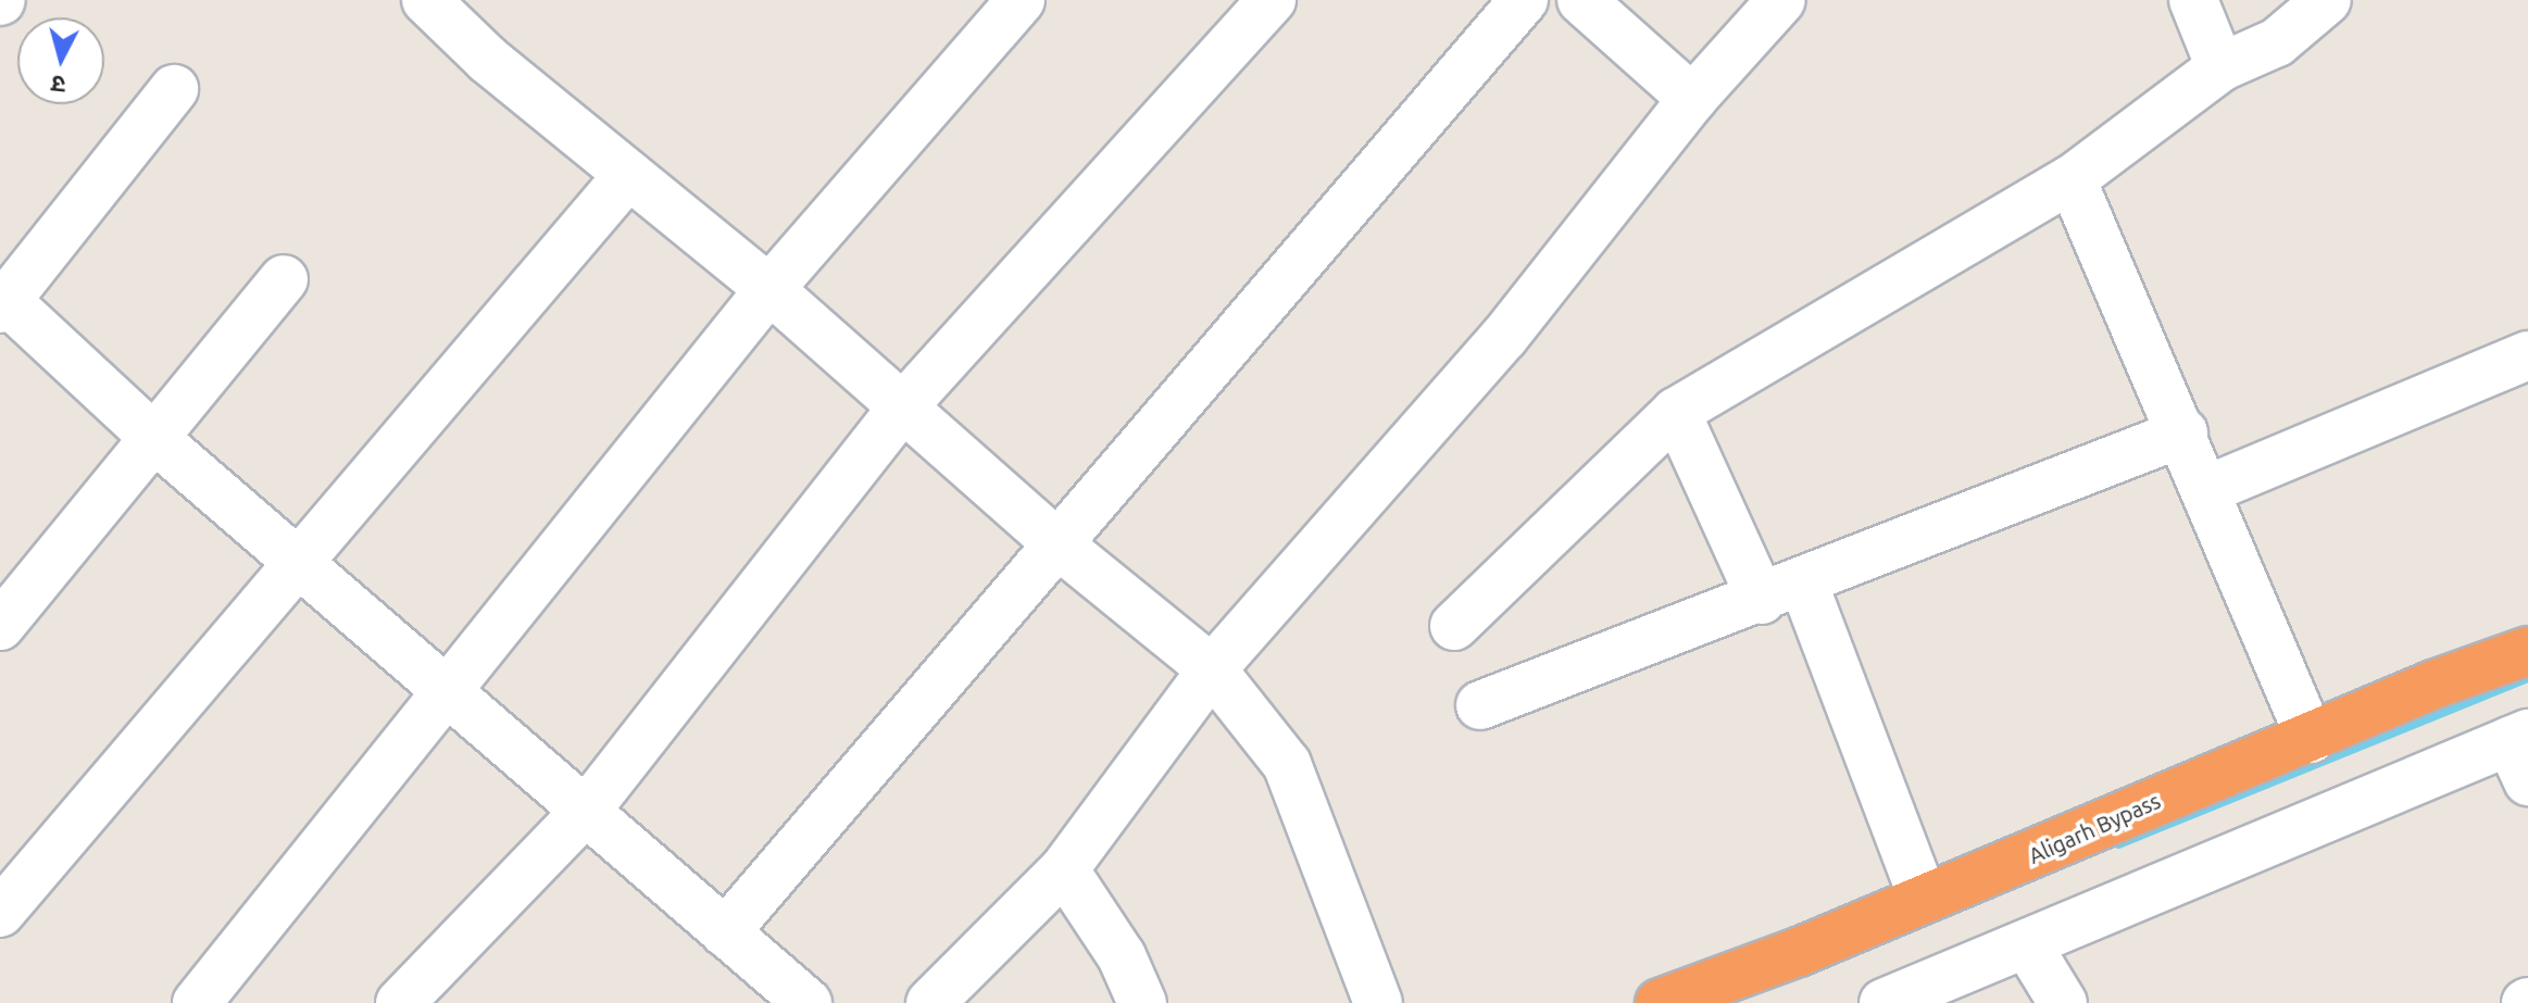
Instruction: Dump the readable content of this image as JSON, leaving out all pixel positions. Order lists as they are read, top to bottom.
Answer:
{
  "streets": {
    "highway": ["Aligarh Bypass"]
  },
  "north": "bottom"
}
